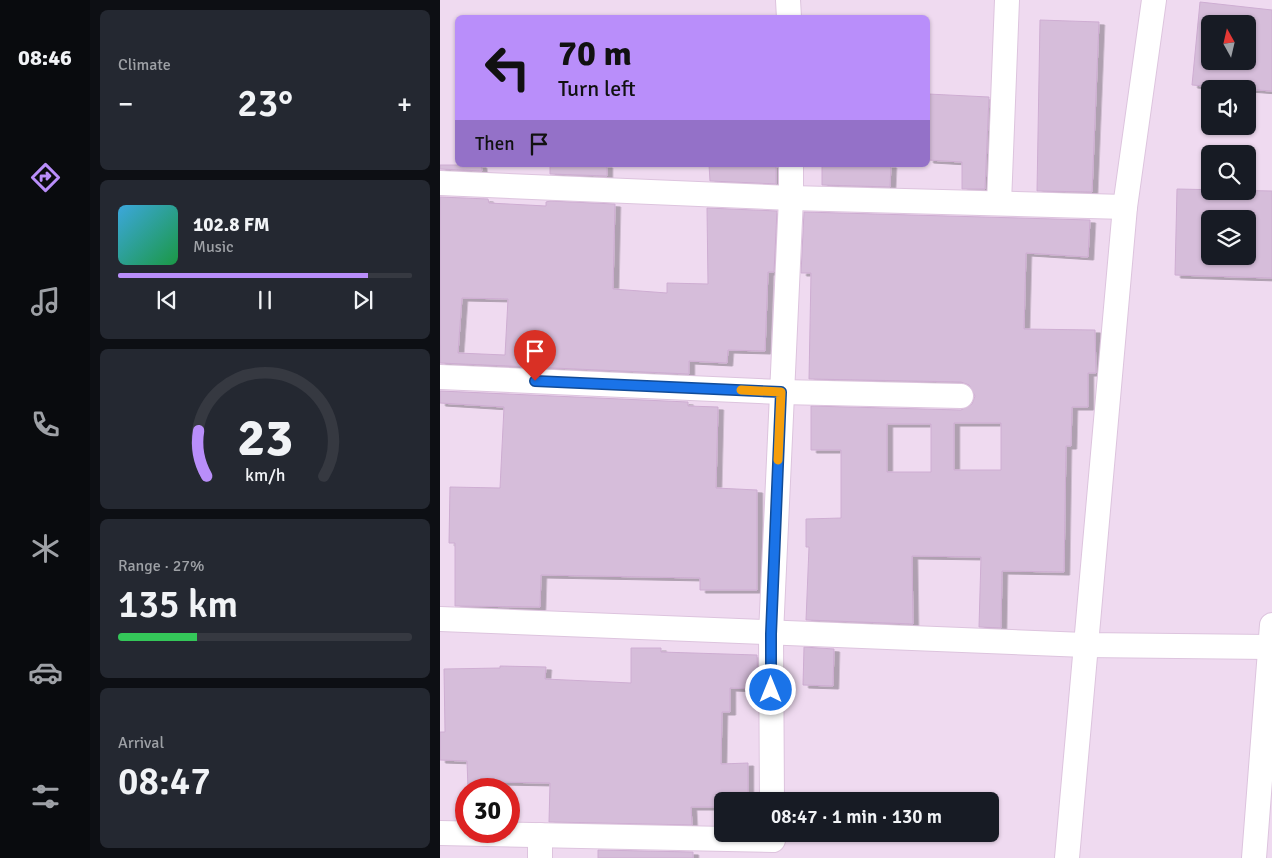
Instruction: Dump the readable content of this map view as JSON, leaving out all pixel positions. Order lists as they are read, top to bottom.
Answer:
{
  "north": "top",
  "page": {
    "tabs": "08:46",
    "tile": [
      "Climate",
      ["Range · 27%", "135 km"],
      ["Arrival", "08:47"]
    ],
    "turn": ["70 m", "Turn left"],
    "heat": ["−", "23°", "+"],
    "then": "Then",
    "song": ["102.8 FM", "Music"],
    "limit": "30",
    "trip": "08:47 · 1 min · 130 m",
    "gauge": ["23", "km/h"]
  }
}
